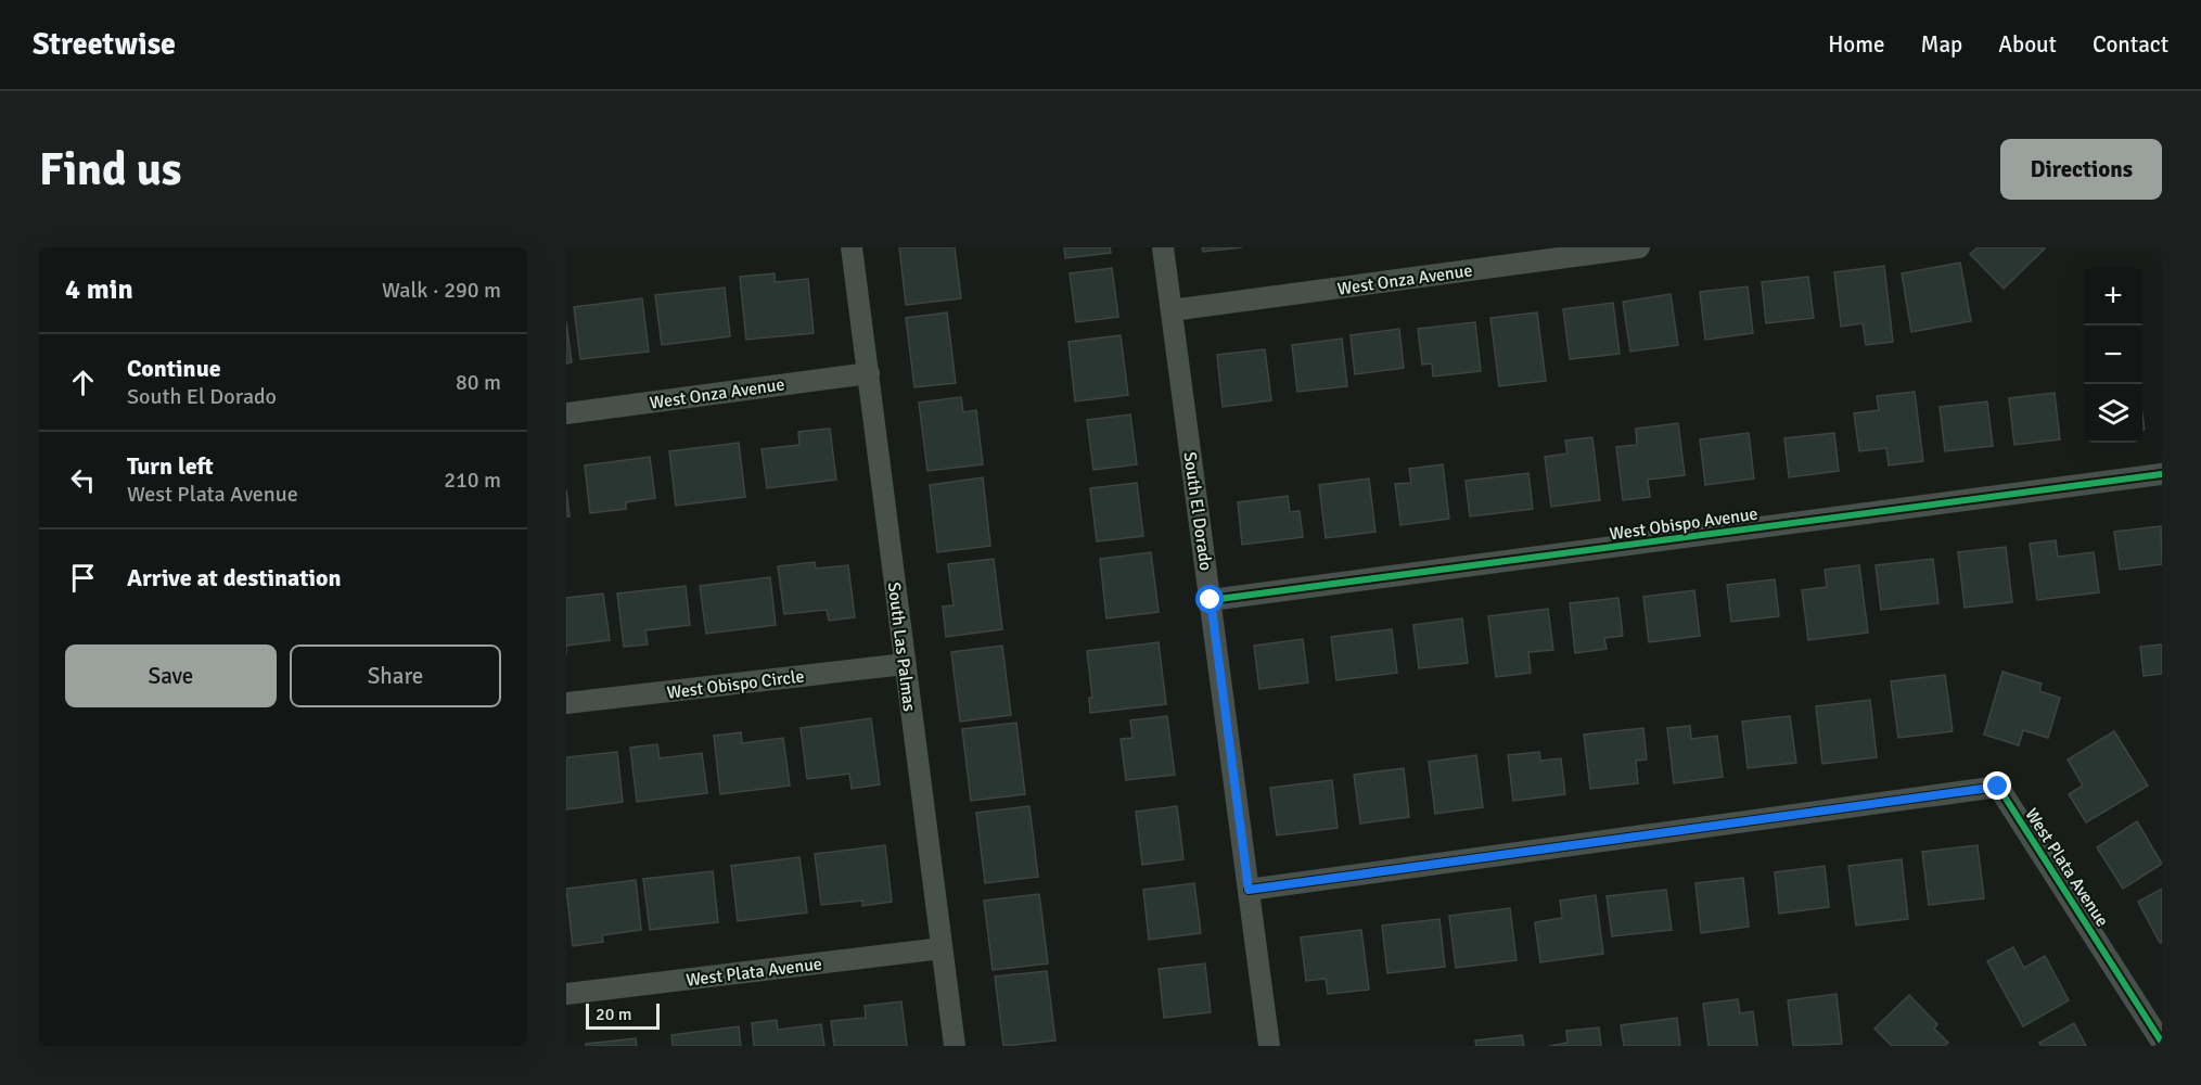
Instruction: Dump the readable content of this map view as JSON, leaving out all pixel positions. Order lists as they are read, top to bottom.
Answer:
{
  "streets": {
    "street": [
      "West Onza Avenue",
      "South El Dorado",
      "West Obispo Avenue",
      "South Las Palmas",
      "West Obispo Circle",
      "West Plata Avenue"
    ]
  },
  "crossings": [
    ["West Onza Avenue", "South El Dorado"],
    ["West Onza Avenue", "South Las Palmas"],
    ["South El Dorado", "West Obispo Avenue"],
    ["South El Dorado", "West Plata Avenue"],
    ["South Las Palmas", "West Obispo Circle"],
    ["South Las Palmas", "West Plata Avenue"]
  ],
  "scale_bar": "20 m",
  "page": {
    "header": "Streetwise",
    "nav": [
      "Home",
      "Map",
      "About",
      "Contact"
    ],
    "buttons": [
      "Directions",
      ["Save", "Share"]
    ],
    "title": "Find us",
    "heading": ["4 min", "Walk · 290 m"],
    "map_buttons": ["+", "−"],
    "list": [
      ["Continue", "South El Dorado", "80 m"],
      ["Turn left", "West Plata Avenue", "210 m"],
      "Arrive at destination"
    ],
    "scale": "20 m"
  }
}
